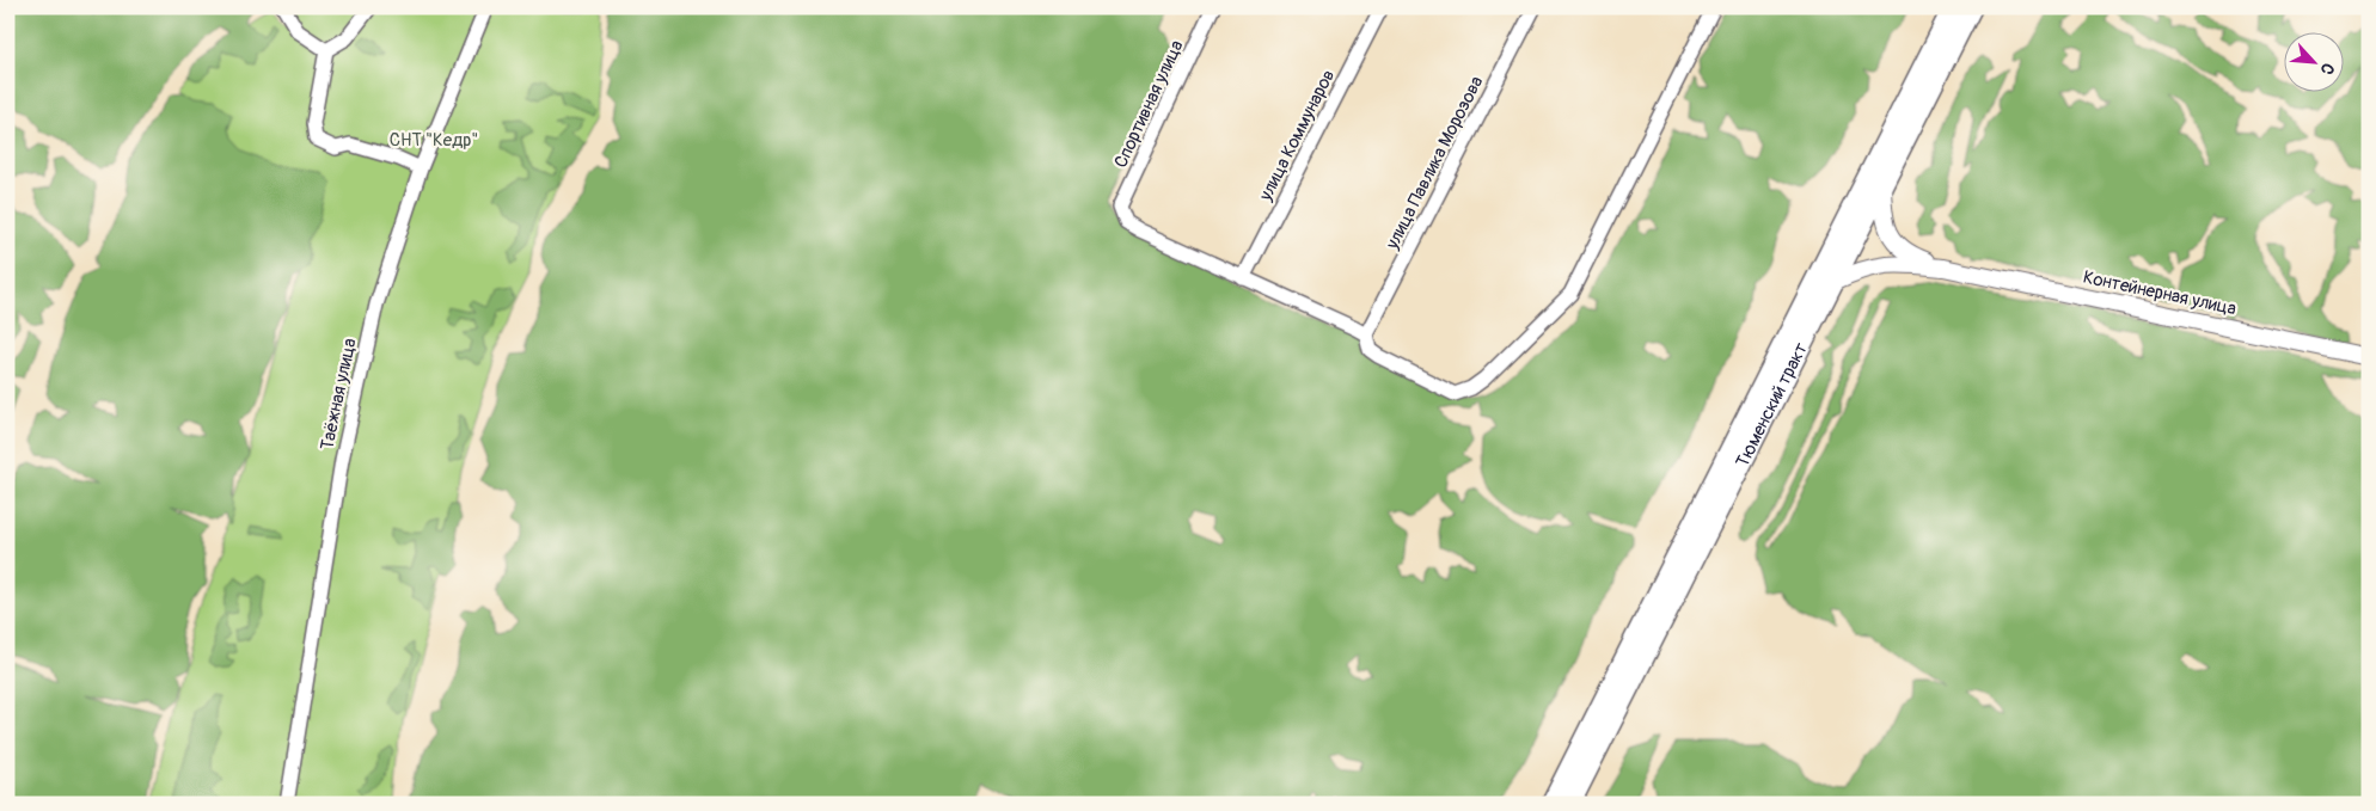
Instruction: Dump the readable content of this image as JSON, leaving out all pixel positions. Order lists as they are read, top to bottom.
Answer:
{
  "streets": {
    "main road": ["Тюменский тракт"],
    "street": [
      "Спортивная улица",
      "улица Коммунаров",
      "улица Павлика Морозова",
      "Контейнерная улица",
      "Таёжная улица"
    ]
  },
  "crossings": [
    ["Спортивная улица", "улица Коммунаров"],
    ["Контейнерная улица", "Тюменский тракт"]
  ],
  "parks": ["СНТ \"Кедр\""],
  "north": "bottom right"
}
